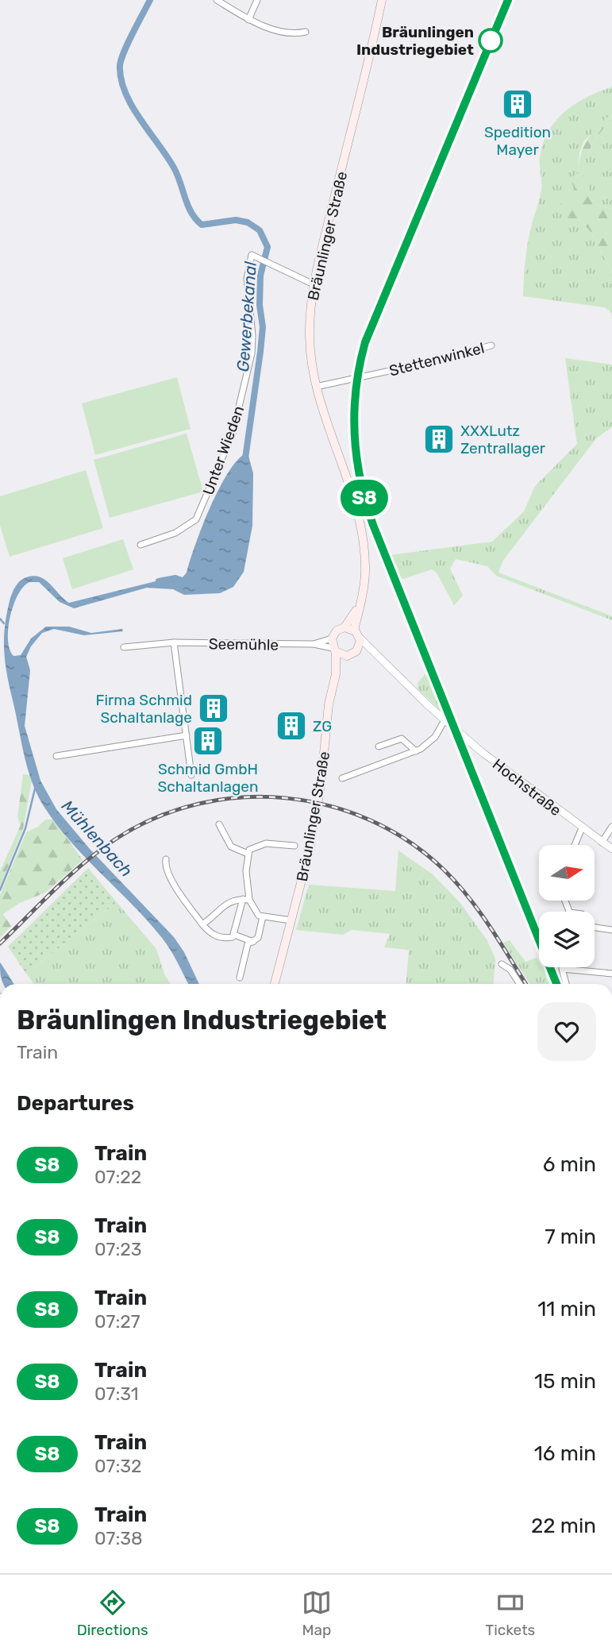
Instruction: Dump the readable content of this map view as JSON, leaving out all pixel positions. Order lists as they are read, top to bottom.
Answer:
{
  "streets": {
    "main road": ["Bräunlinger Straße"],
    "street": [
      "Stettenwinkel",
      "Unter Wieden",
      "Seemühle",
      "Hochstraße"
    ]
  },
  "crossings": [
    ["Bräunlinger Straße", "Stettenwinkel"],
    ["Bräunlinger Straße", "Unter Wieden"],
    ["Bräunlinger Straße", "Seemühle"],
    ["Bräunlinger Straße", "Hochstraße"],
    ["Seemühle", "Hochstraße"]
  ],
  "water": ["Gewerbekanal", "Mühlenbach"],
  "places": {
    "other": ["Bräunlingen Industriegebiet"],
    "building": [
      "Spedition Mayer",
      "XXXLutz Zentrallager",
      "Firma Schmid Schaltanlage",
      "ZG",
      "Schmid GmbH Schaltanlagen"
    ]
  },
  "north": "right",
  "page": {
    "on_map": "S8",
    "heading": [
      ["Bräunlingen Industriegebiet", "Train"],
      "Departures"
    ],
    "list": [
      {
        "mark": "S8",
        "name": "Train",
        "note": "07:22",
        "value": "6 min"
      },
      {
        "mark": "S8",
        "name": "Train",
        "note": "07:23",
        "value": "7 min"
      },
      {
        "mark": "S8",
        "name": "Train",
        "note": "07:27",
        "value": "11 min"
      },
      {
        "mark": "S8",
        "name": "Train",
        "note": "07:31",
        "value": "15 min"
      },
      {
        "mark": "S8",
        "name": "Train",
        "note": "07:32",
        "value": "16 min"
      },
      {
        "mark": "S8",
        "name": "Train",
        "note": "07:38",
        "value": "22 min"
      }
    ],
    "tabs": ["Directions", "Map", "Tickets"]
  }
}
